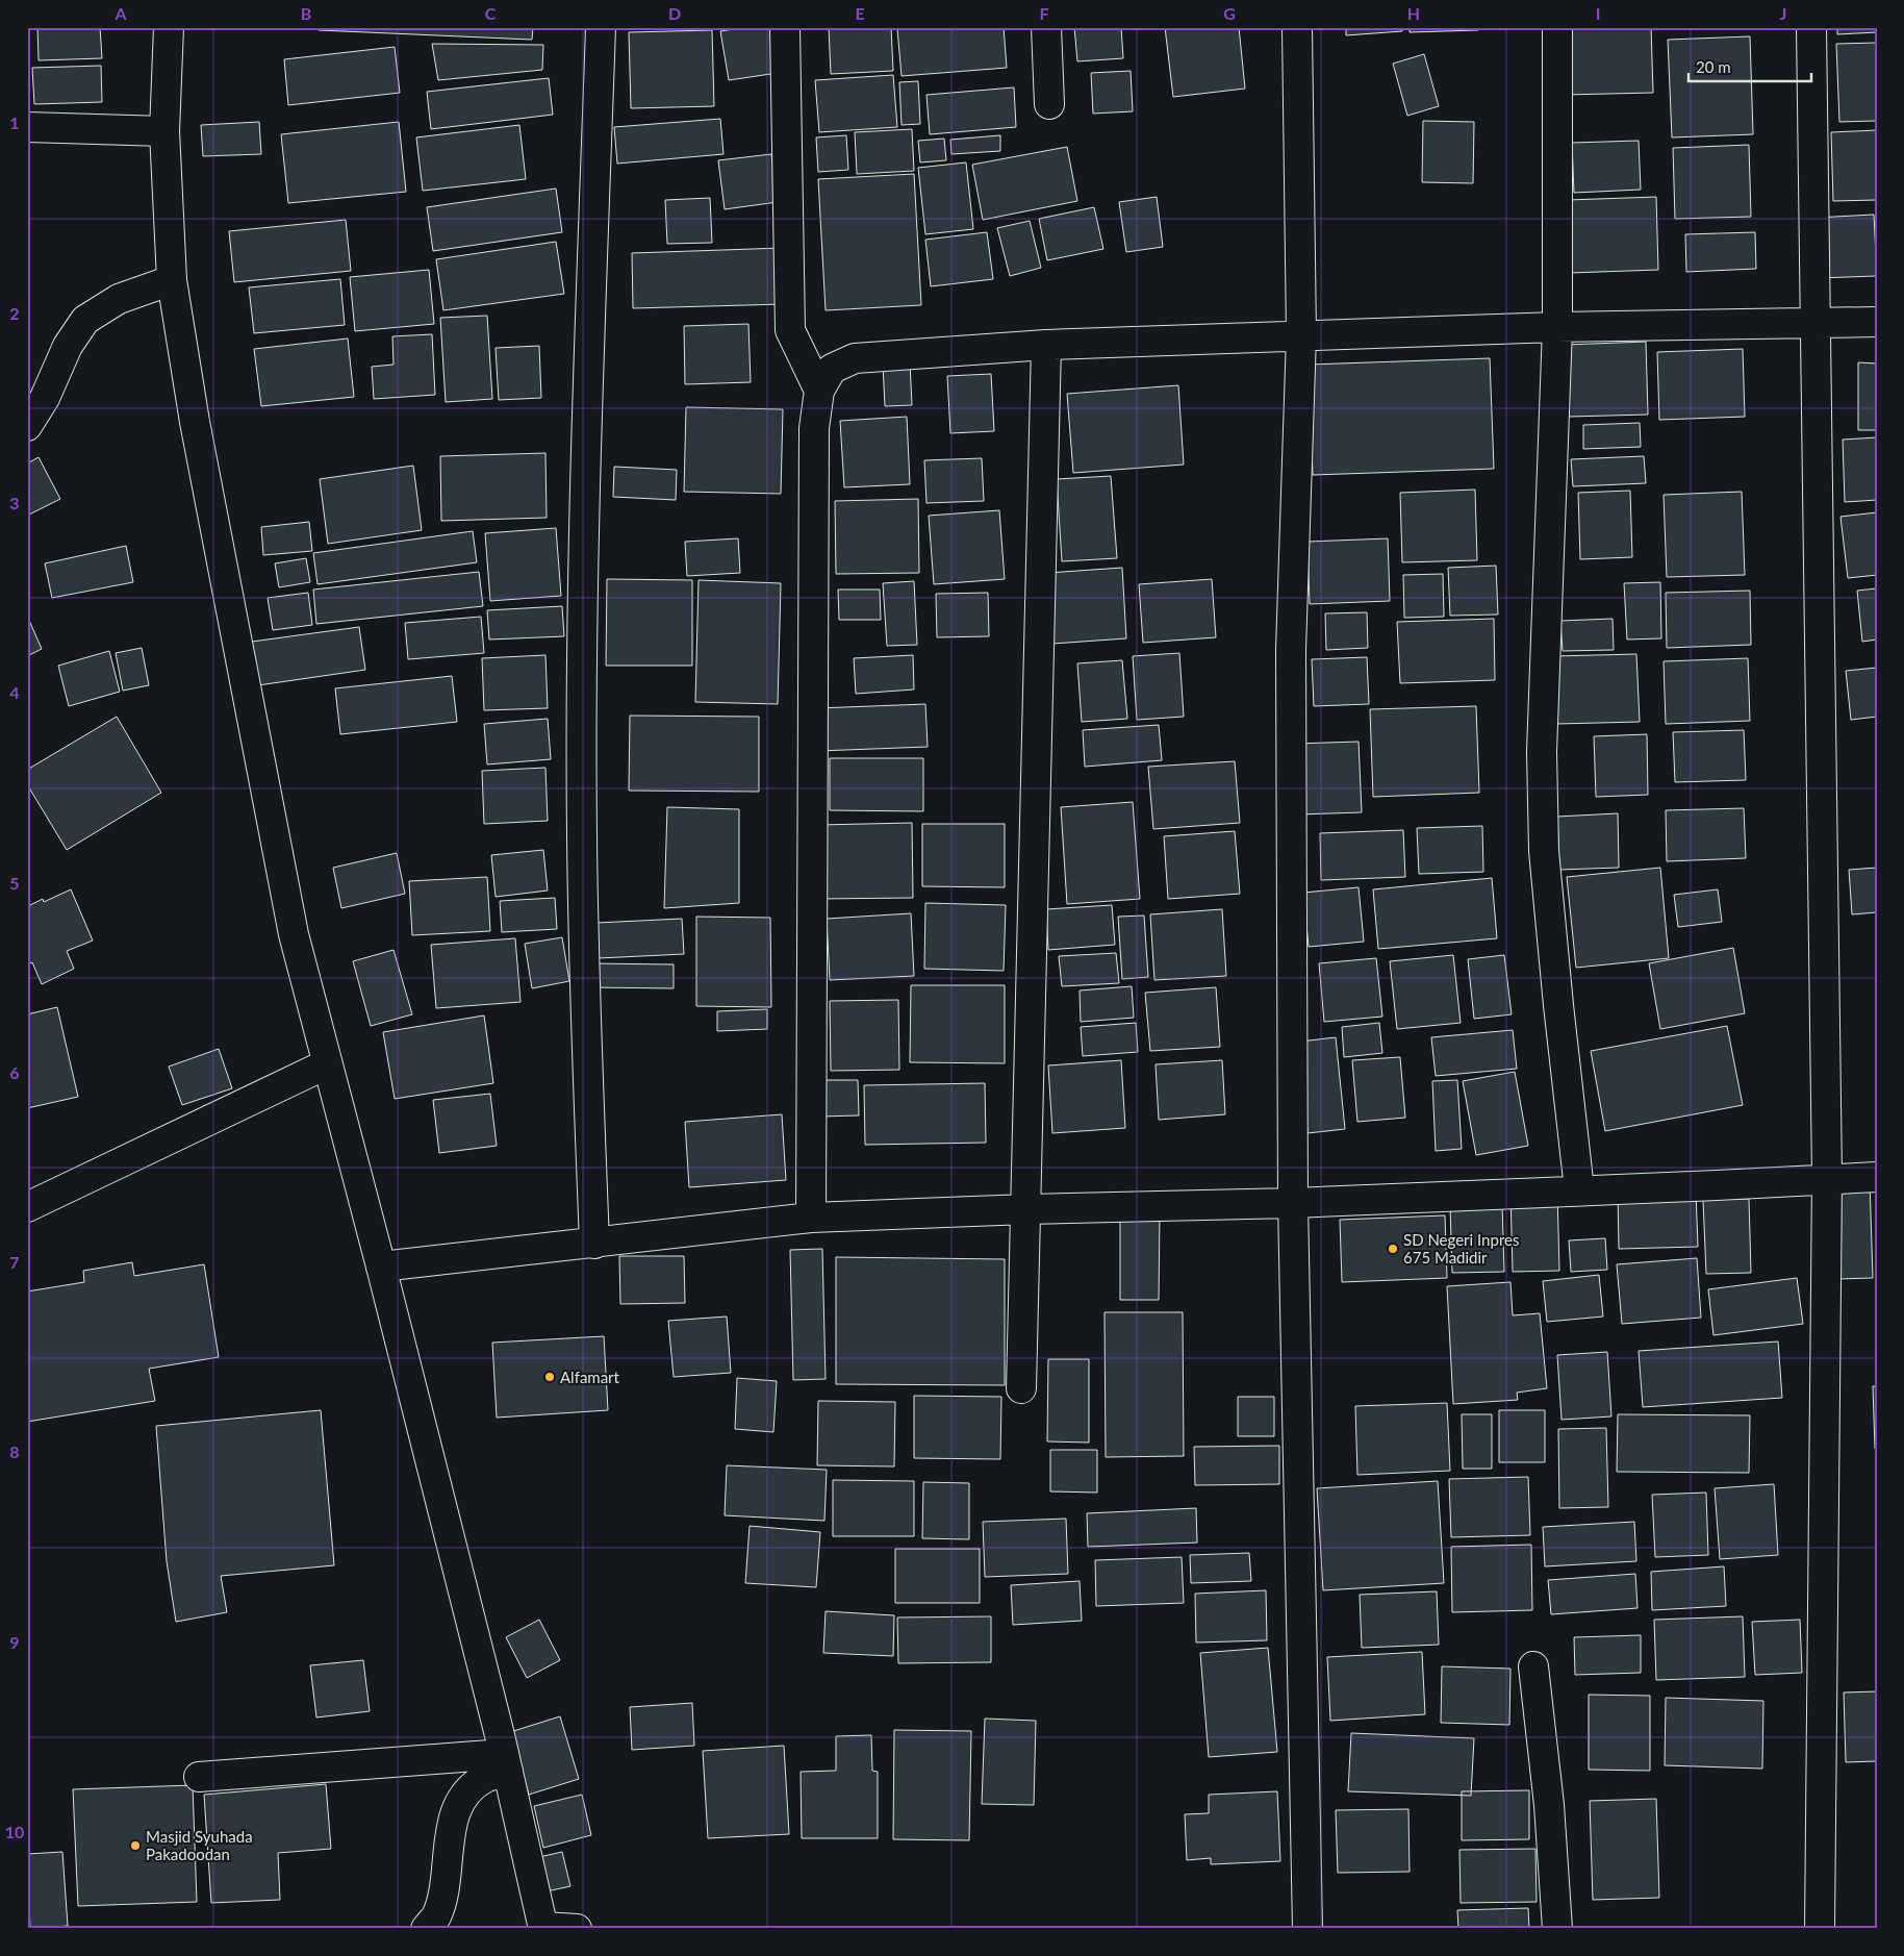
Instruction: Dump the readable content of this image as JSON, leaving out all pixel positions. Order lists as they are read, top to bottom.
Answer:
{
  "places": ["SD Negeri Inpres 675 Madidir", "Alfamart", "Masjid Syuhada Pakadoodan"],
  "scale_bar": "20 m",
  "grid": {
    "columns": [
      "A",
      "B",
      "C",
      "D",
      "E",
      "F",
      "G",
      "H",
      "I",
      "J"
    ],
    "rows": [
      "1",
      "2",
      "3",
      "4",
      "5",
      "6",
      "7",
      "8",
      "9",
      "10"
    ]
  }
}
